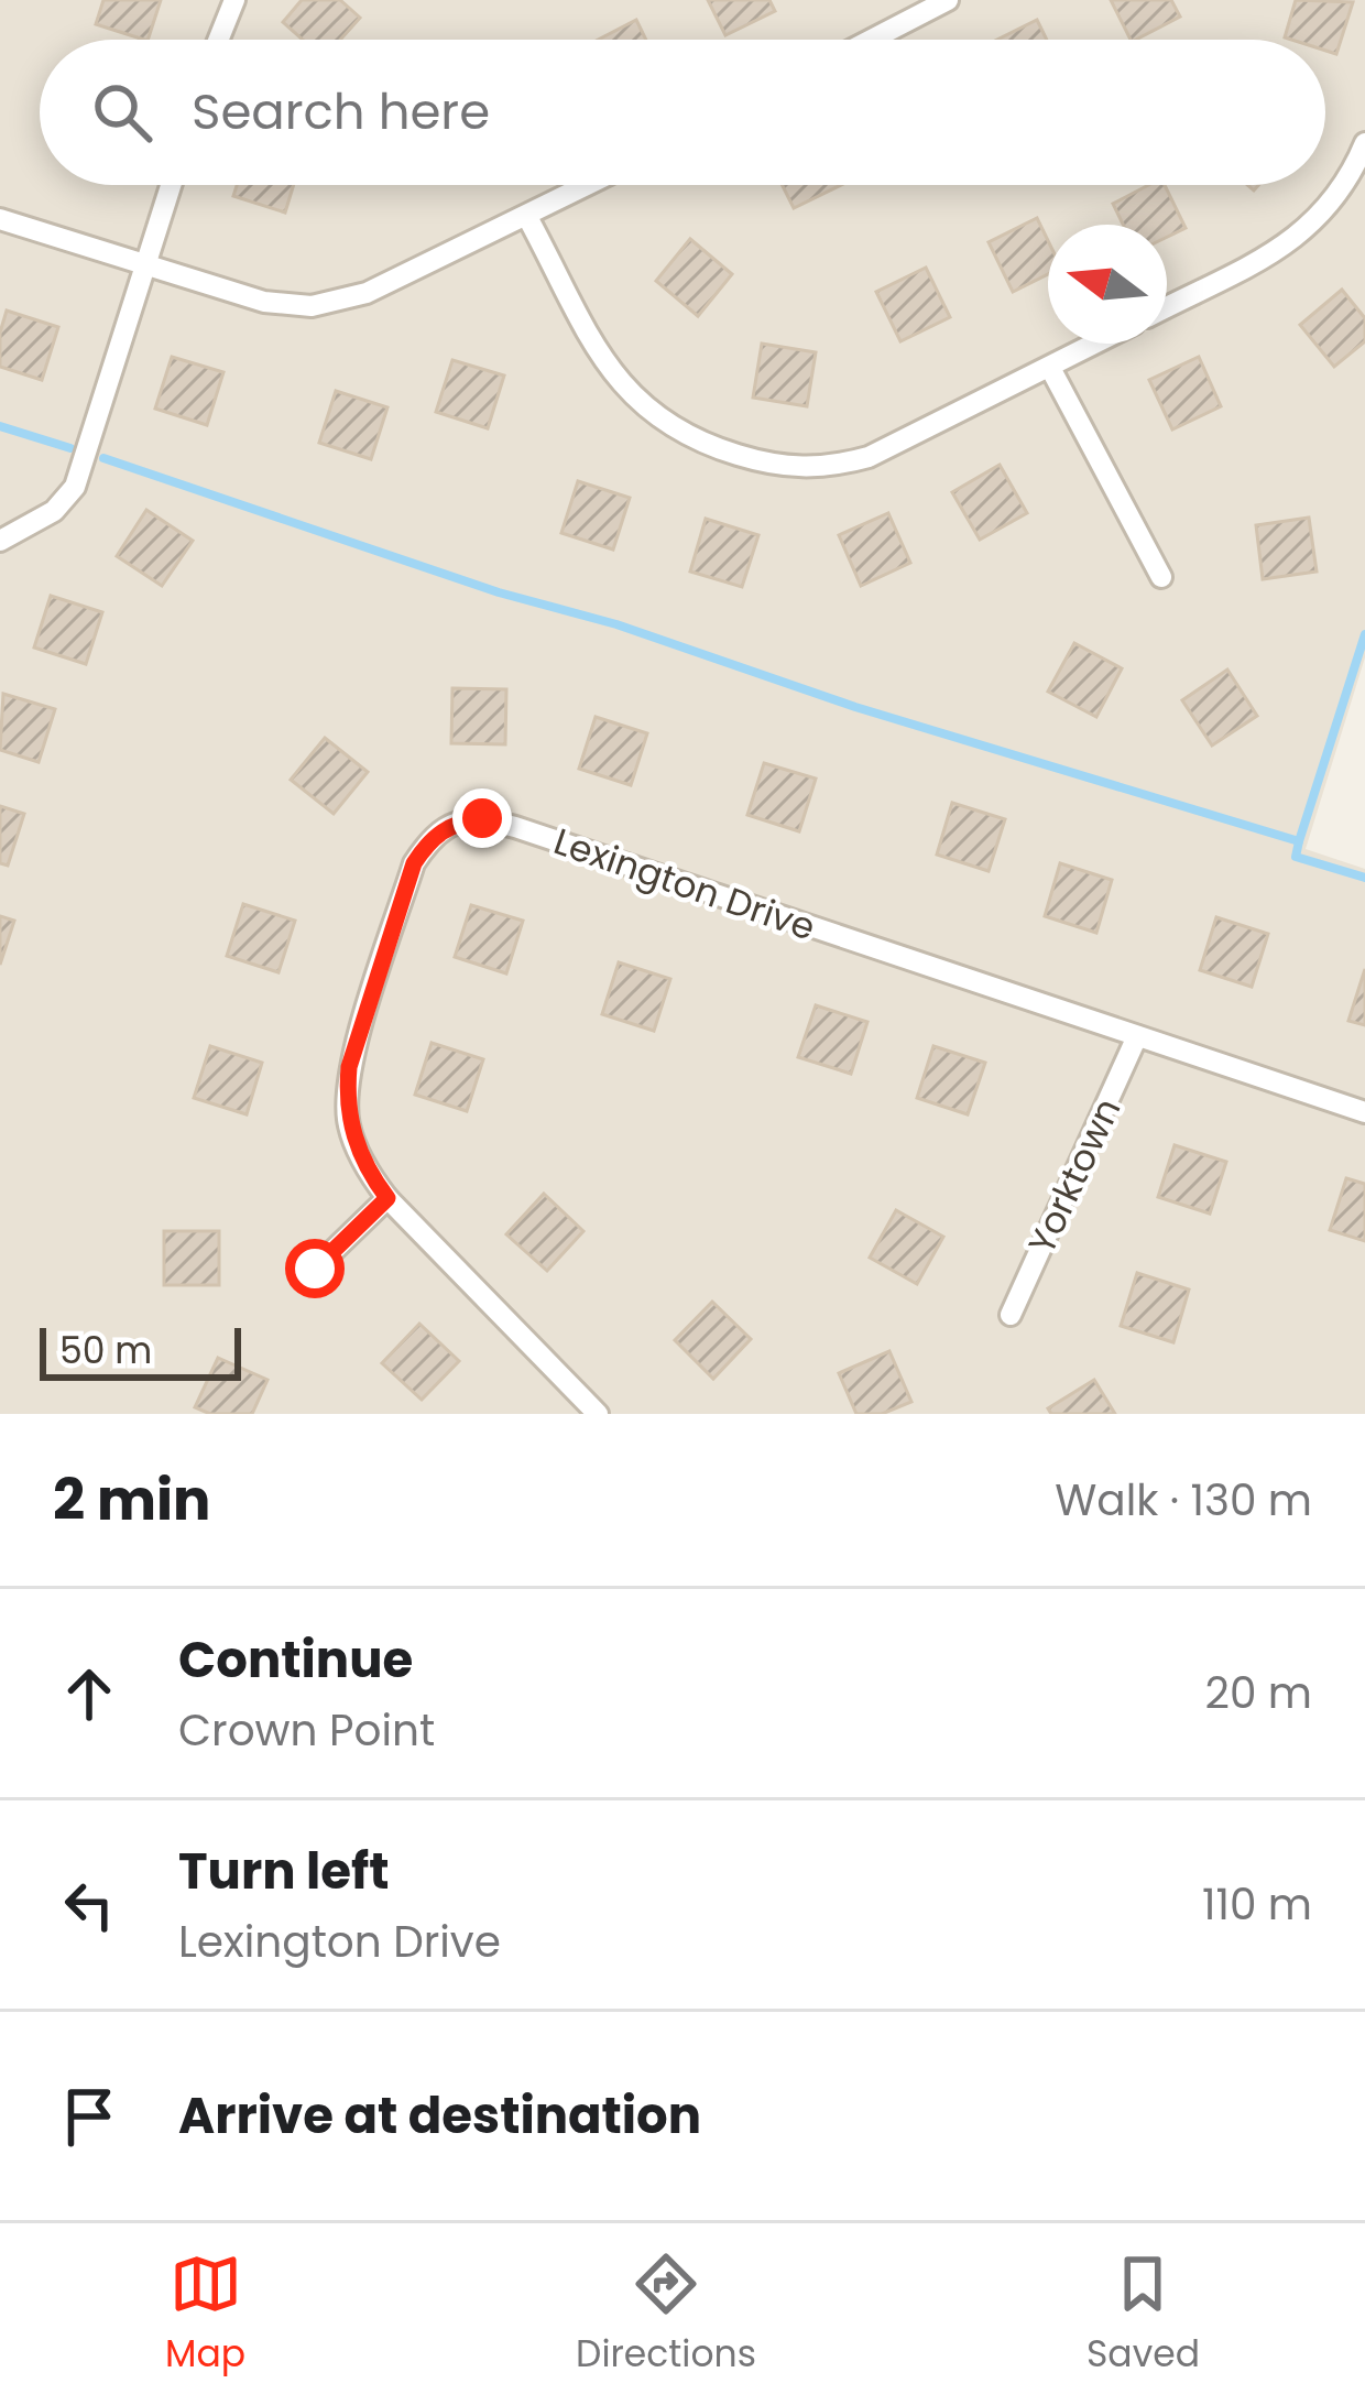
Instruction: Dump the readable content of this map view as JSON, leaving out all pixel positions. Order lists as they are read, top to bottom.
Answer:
{
  "streets": {
    "street": ["Lexington Drive", "Yorktown"]
  },
  "crossings": [
    ["Lexington Drive", "Yorktown"]
  ],
  "scale_bar": "50 m",
  "north": "left",
  "page": {
    "search": "Search here",
    "scale": "50 m",
    "heading": ["2 min", "Walk · 130 m"],
    "list": [
      ["Continue", "Crown Point", "20 m"],
      ["Turn left", "Lexington Drive", "110 m"],
      "Arrive at destination"
    ],
    "nav": ["Map", "Directions", "Saved"]
  }
}
